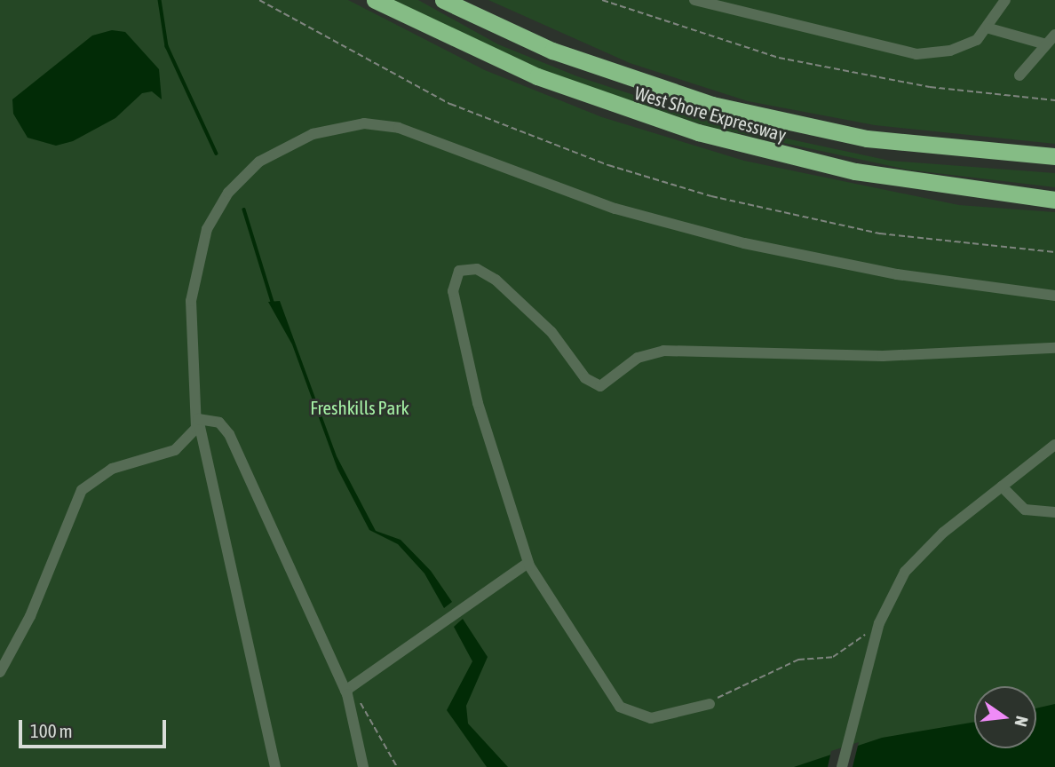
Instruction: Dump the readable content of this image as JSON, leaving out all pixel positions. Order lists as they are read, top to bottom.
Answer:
{
  "streets": {
    "highway": ["West Shore Expressway"]
  },
  "parks": ["Freshkills Park"],
  "scale_bar": "100 m",
  "north": "right"
}
